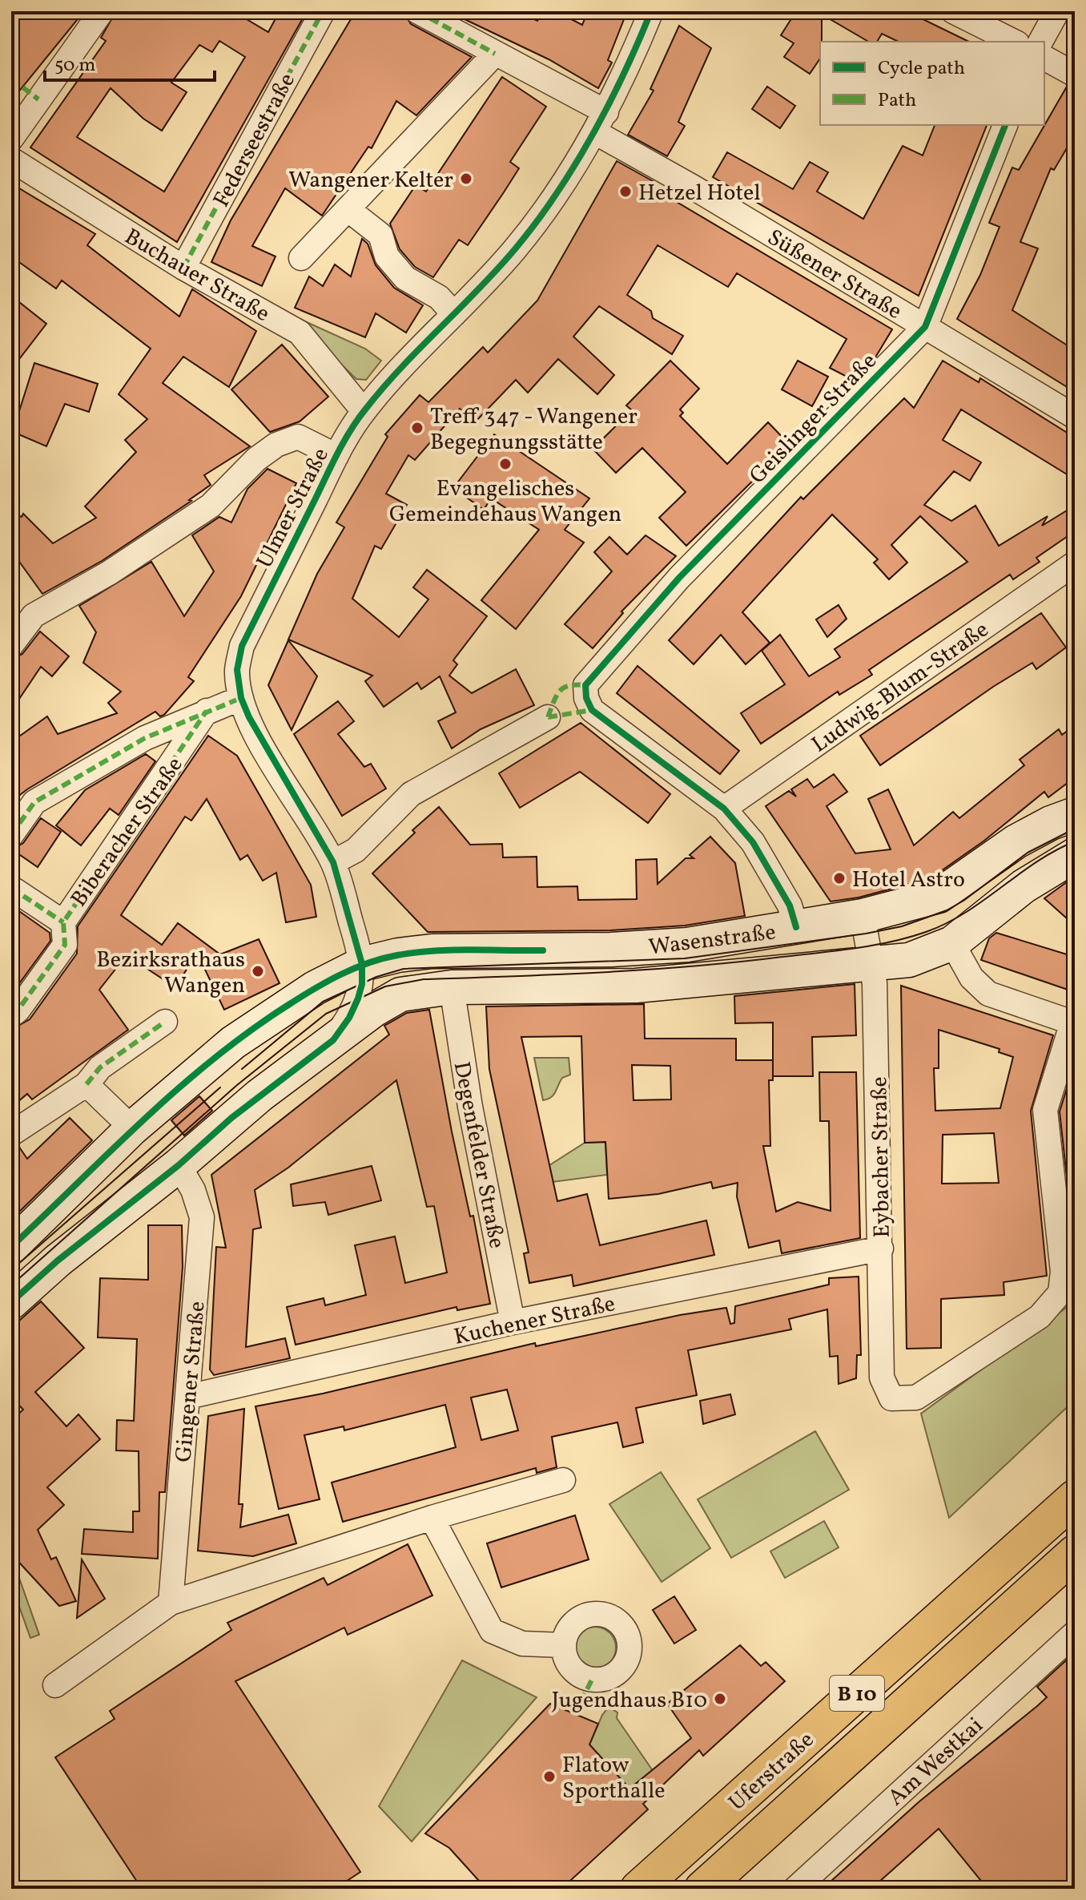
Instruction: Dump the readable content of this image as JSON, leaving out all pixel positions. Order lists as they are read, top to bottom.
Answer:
{
  "streets": {
    "highway": ["B 10", "Uferstraße"],
    "street": [
      "Federseestraße",
      "Süßener Straße",
      "Buchauer Straße",
      "Geislinger Straße",
      "Ulmer Straße",
      "Ludwig-Blum-Straße",
      "Biberacher Straße",
      "Wasenstraße",
      "Degenfelder Straße",
      "Eybacher Straße",
      "Kuchener Straße",
      "Gingener Straße",
      "Am Westkai"
    ]
  },
  "crossings": [
    ["Federseestraße", "Buchauer Straße"],
    ["Süßener Straße", "Geislinger Straße"],
    ["Süßener Straße", "Ulmer Straße"],
    ["Buchauer Straße", "Ulmer Straße"],
    ["Geislinger Straße", "Ludwig-Blum-Straße"],
    ["Ulmer Straße", "Wasenstraße"],
    ["Wasenstraße", "Degenfelder Straße"],
    ["Wasenstraße", "Eybacher Straße"],
    ["Degenfelder Straße", "Kuchener Straße"],
    ["Eybacher Straße", "Kuchener Straße"],
    ["Kuchener Straße", "Gingener Straße"]
  ],
  "places": [
    "Wangener Kelter",
    "Hetzel Hotel",
    "Treff 347 - Wangener Begegnungsstätte",
    "Evangelisches Gemeindehaus Wangen",
    "Hotel Astro",
    "Bezirksrathaus Wangen",
    "Jugendhaus B10",
    "Flatow Sporthalle"
  ],
  "legend": ["Cycle path", "Path"],
  "scale_bar": "50 m"
}
